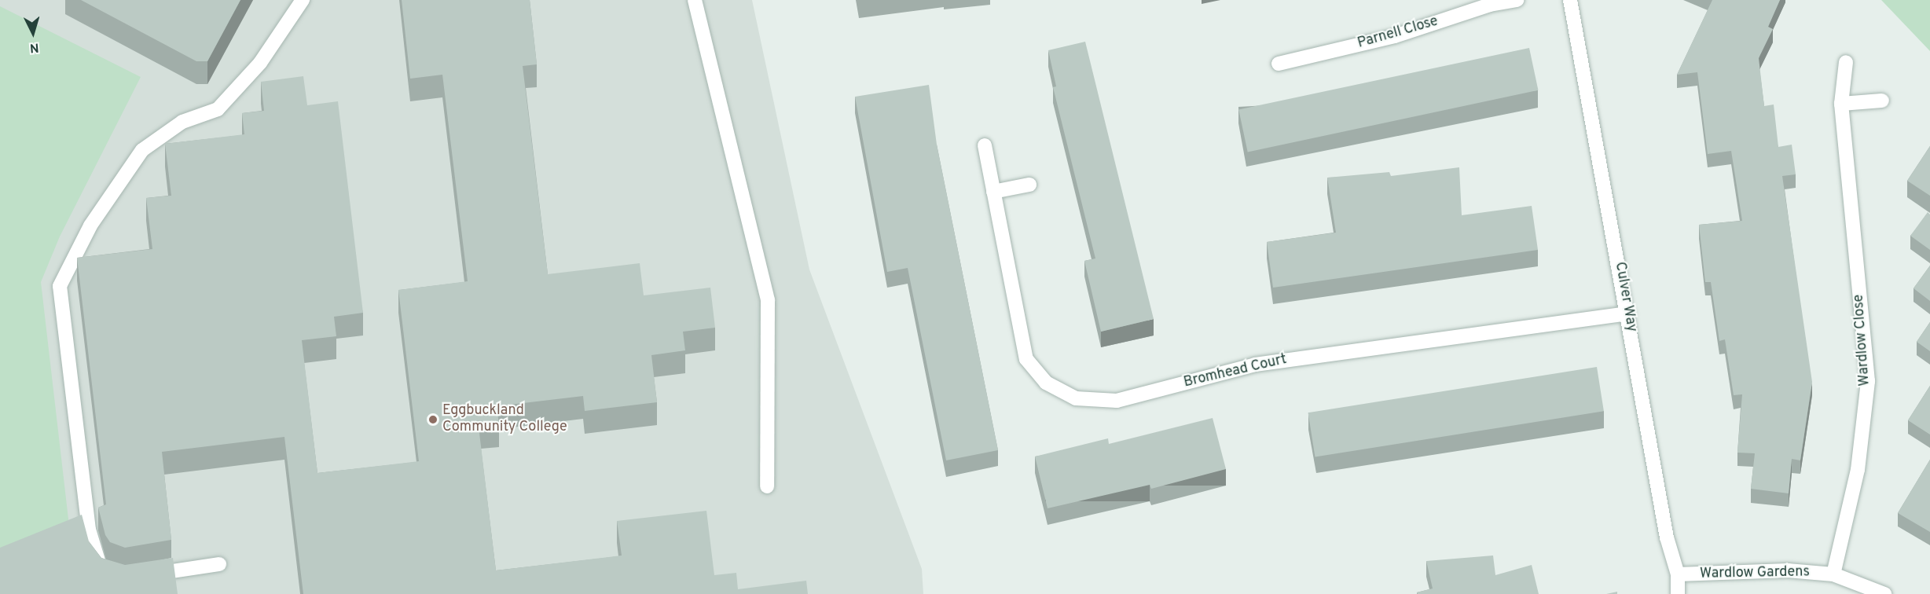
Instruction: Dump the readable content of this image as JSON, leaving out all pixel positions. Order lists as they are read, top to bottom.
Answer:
{
  "streets": {
    "street": [
      "Parnell Close",
      "Culver Way",
      "Wardlow Close",
      "Bromhead Court",
      "Wardlow Gardens"
    ]
  },
  "crossings": [
    ["Culver Way", "Bromhead Court"],
    ["Culver Way", "Wardlow Gardens"],
    ["Wardlow Close", "Wardlow Gardens"]
  ],
  "places": ["Eggbuckland Community College"],
  "north": "bottom"
}
